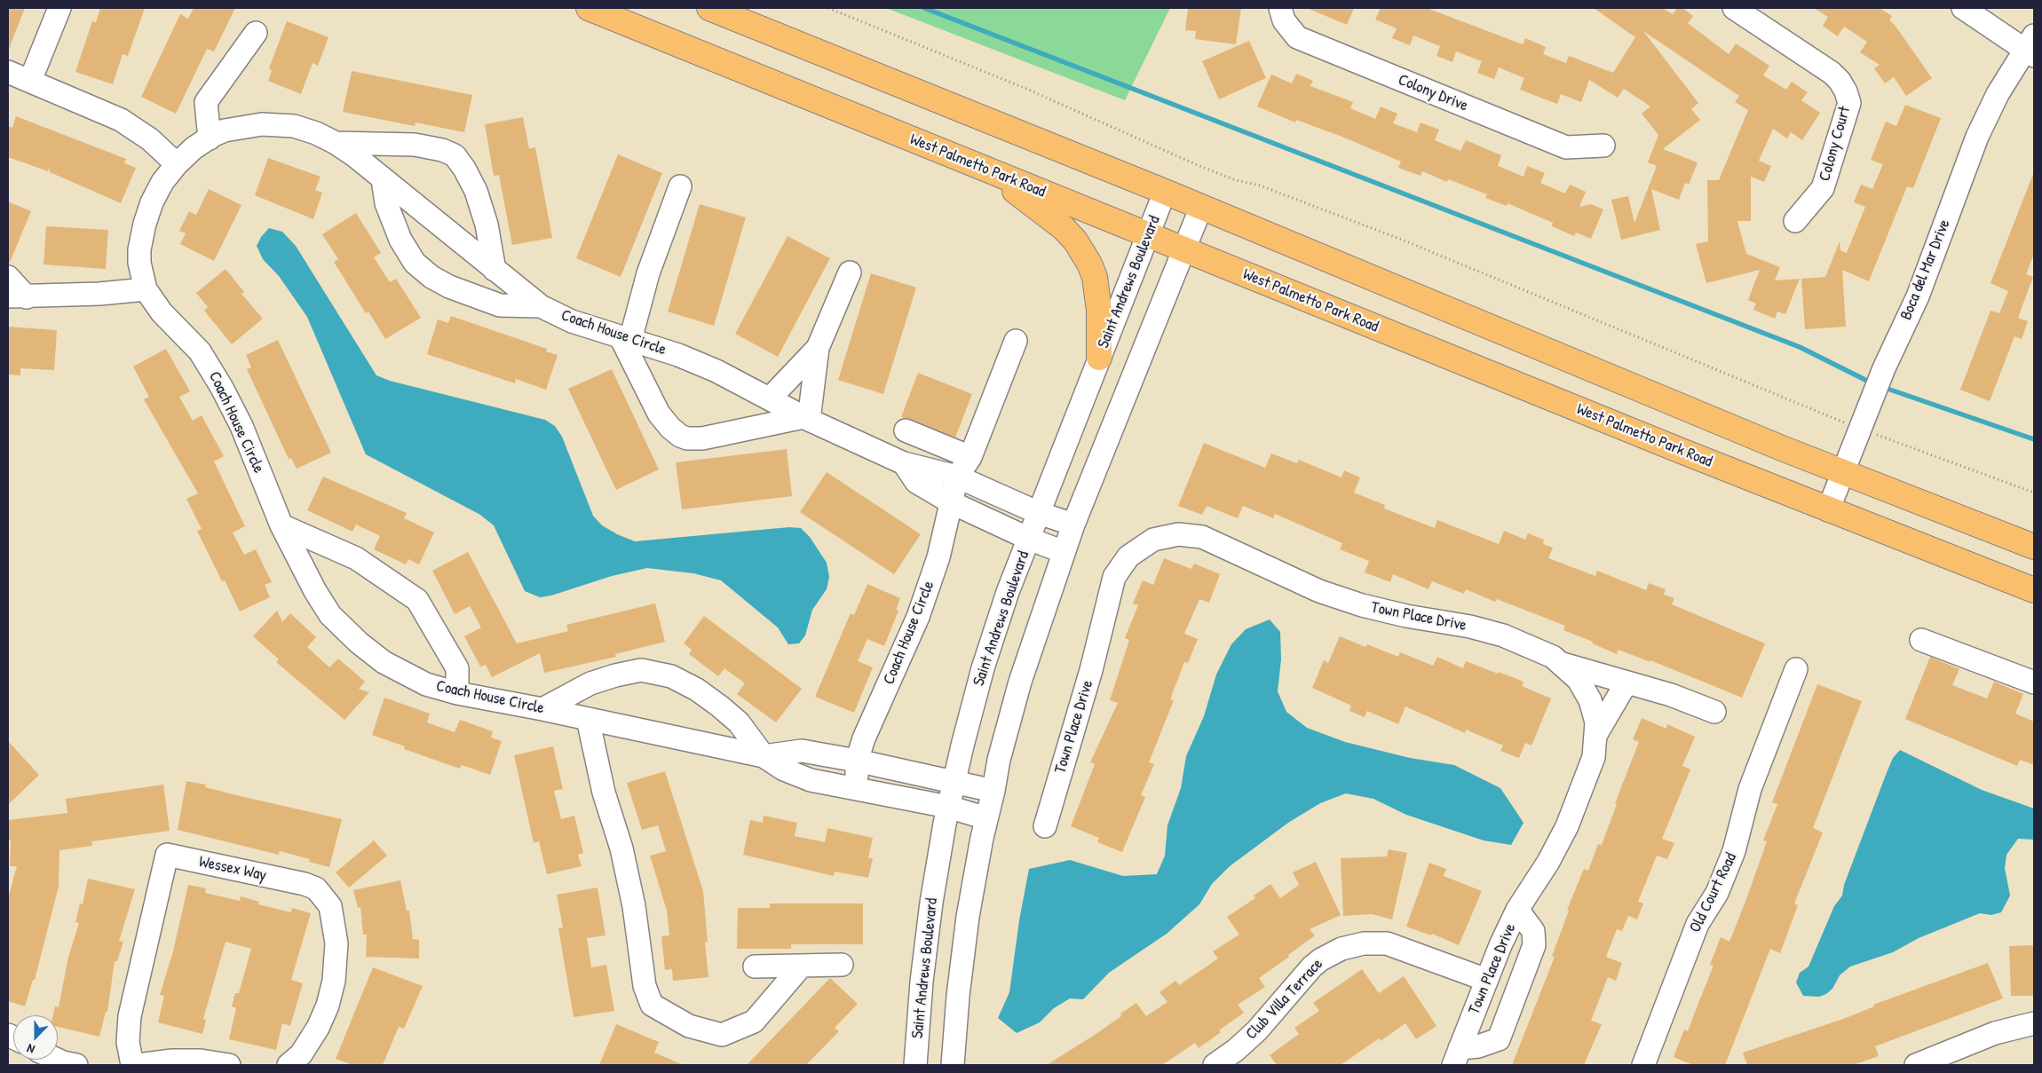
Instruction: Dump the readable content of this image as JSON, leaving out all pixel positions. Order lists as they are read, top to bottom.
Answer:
{
  "streets": {
    "main road": ["West Palmetto Park Road"],
    "street": [
      "Colony Drive",
      "Colony Court",
      "Boca del Mar Drive",
      "Saint Andrews Boulevard",
      "Coach House Circle",
      "Town Place Drive",
      "Wessex Way",
      "Old Court Road",
      "Club Villa Terrace"
    ]
  },
  "crossings": [
    ["West Palmetto Park Road", "Boca del Mar Drive"],
    ["West Palmetto Park Road", "Saint Andrews Boulevard"],
    ["Saint Andrews Boulevard", "Coach House Circle"],
    ["Town Place Drive", "Club Villa Terrace"]
  ],
  "north": "bottom"
}
